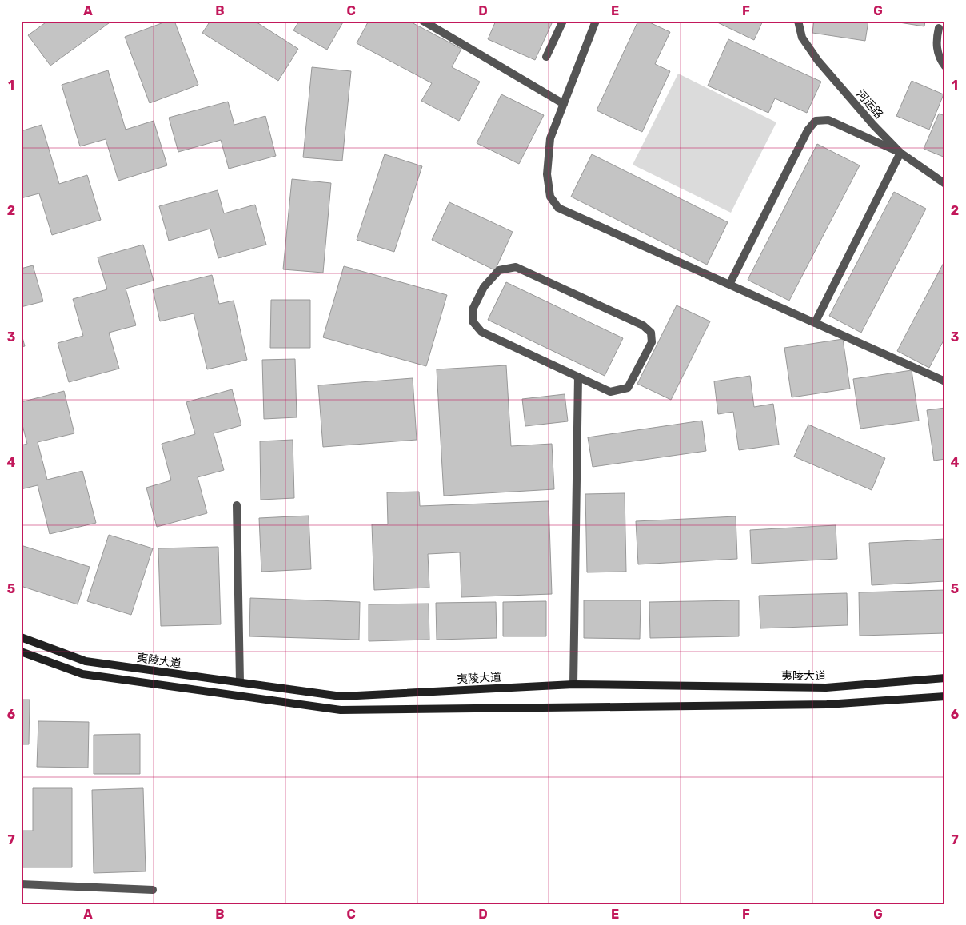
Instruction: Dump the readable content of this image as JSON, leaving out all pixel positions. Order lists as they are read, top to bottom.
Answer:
{
  "streets": {
    "main road": ["夷陵大道"],
    "street": ["河运路"]
  },
  "grid": {
    "columns": [
      "A",
      "B",
      "C",
      "D",
      "E",
      "F",
      "G"
    ],
    "rows": [
      "1",
      "2",
      "3",
      "4",
      "5",
      "6",
      "7"
    ]
  }
}
